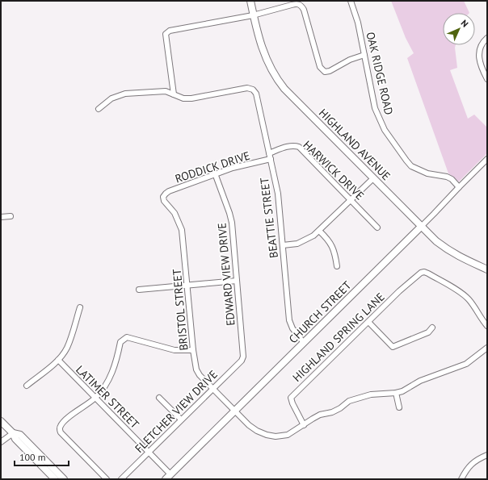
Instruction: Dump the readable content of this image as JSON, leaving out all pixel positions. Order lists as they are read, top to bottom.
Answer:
{
  "streets": {
    "main road": ["HIGHLAND AVENUE", "CHURCH STREET"],
    "street": [
      "OAK RIDGE ROAD",
      "RODDICK DRIVE",
      "HARWICK DRIVE",
      "BEATTIE STREET",
      "EDWARD VIEW DRIVE",
      "BRISTOL STREET",
      "HIGHLAND SPRING LANE",
      "LATIMER STREET",
      "FLETCHER VIEW DRIVE"
    ]
  },
  "crossings": [
    ["OAK RIDGE ROAD", "CHURCH STREET"],
    ["HIGHLAND AVENUE", "CHURCH STREET"],
    ["RODDICK DRIVE", "BEATTIE STREET"],
    ["RODDICK DRIVE", "EDWARD VIEW DRIVE"],
    ["RODDICK DRIVE", "BRISTOL STREET"],
    ["HARWICK DRIVE", "BEATTIE STREET"],
    ["BEATTIE STREET", "CHURCH STREET"],
    ["EDWARD VIEW DRIVE", "FLETCHER VIEW DRIVE"],
    ["BRISTOL STREET", "CHURCH STREET"],
    ["BRISTOL STREET", "HIGHLAND SPRING LANE"],
    ["BRISTOL STREET", "FLETCHER VIEW DRIVE"],
    ["CHURCH STREET", "LATIMER STREET"],
    ["LATIMER STREET", "FLETCHER VIEW DRIVE"]
  ],
  "scale_bar": "100 m",
  "north": "top right"
}
